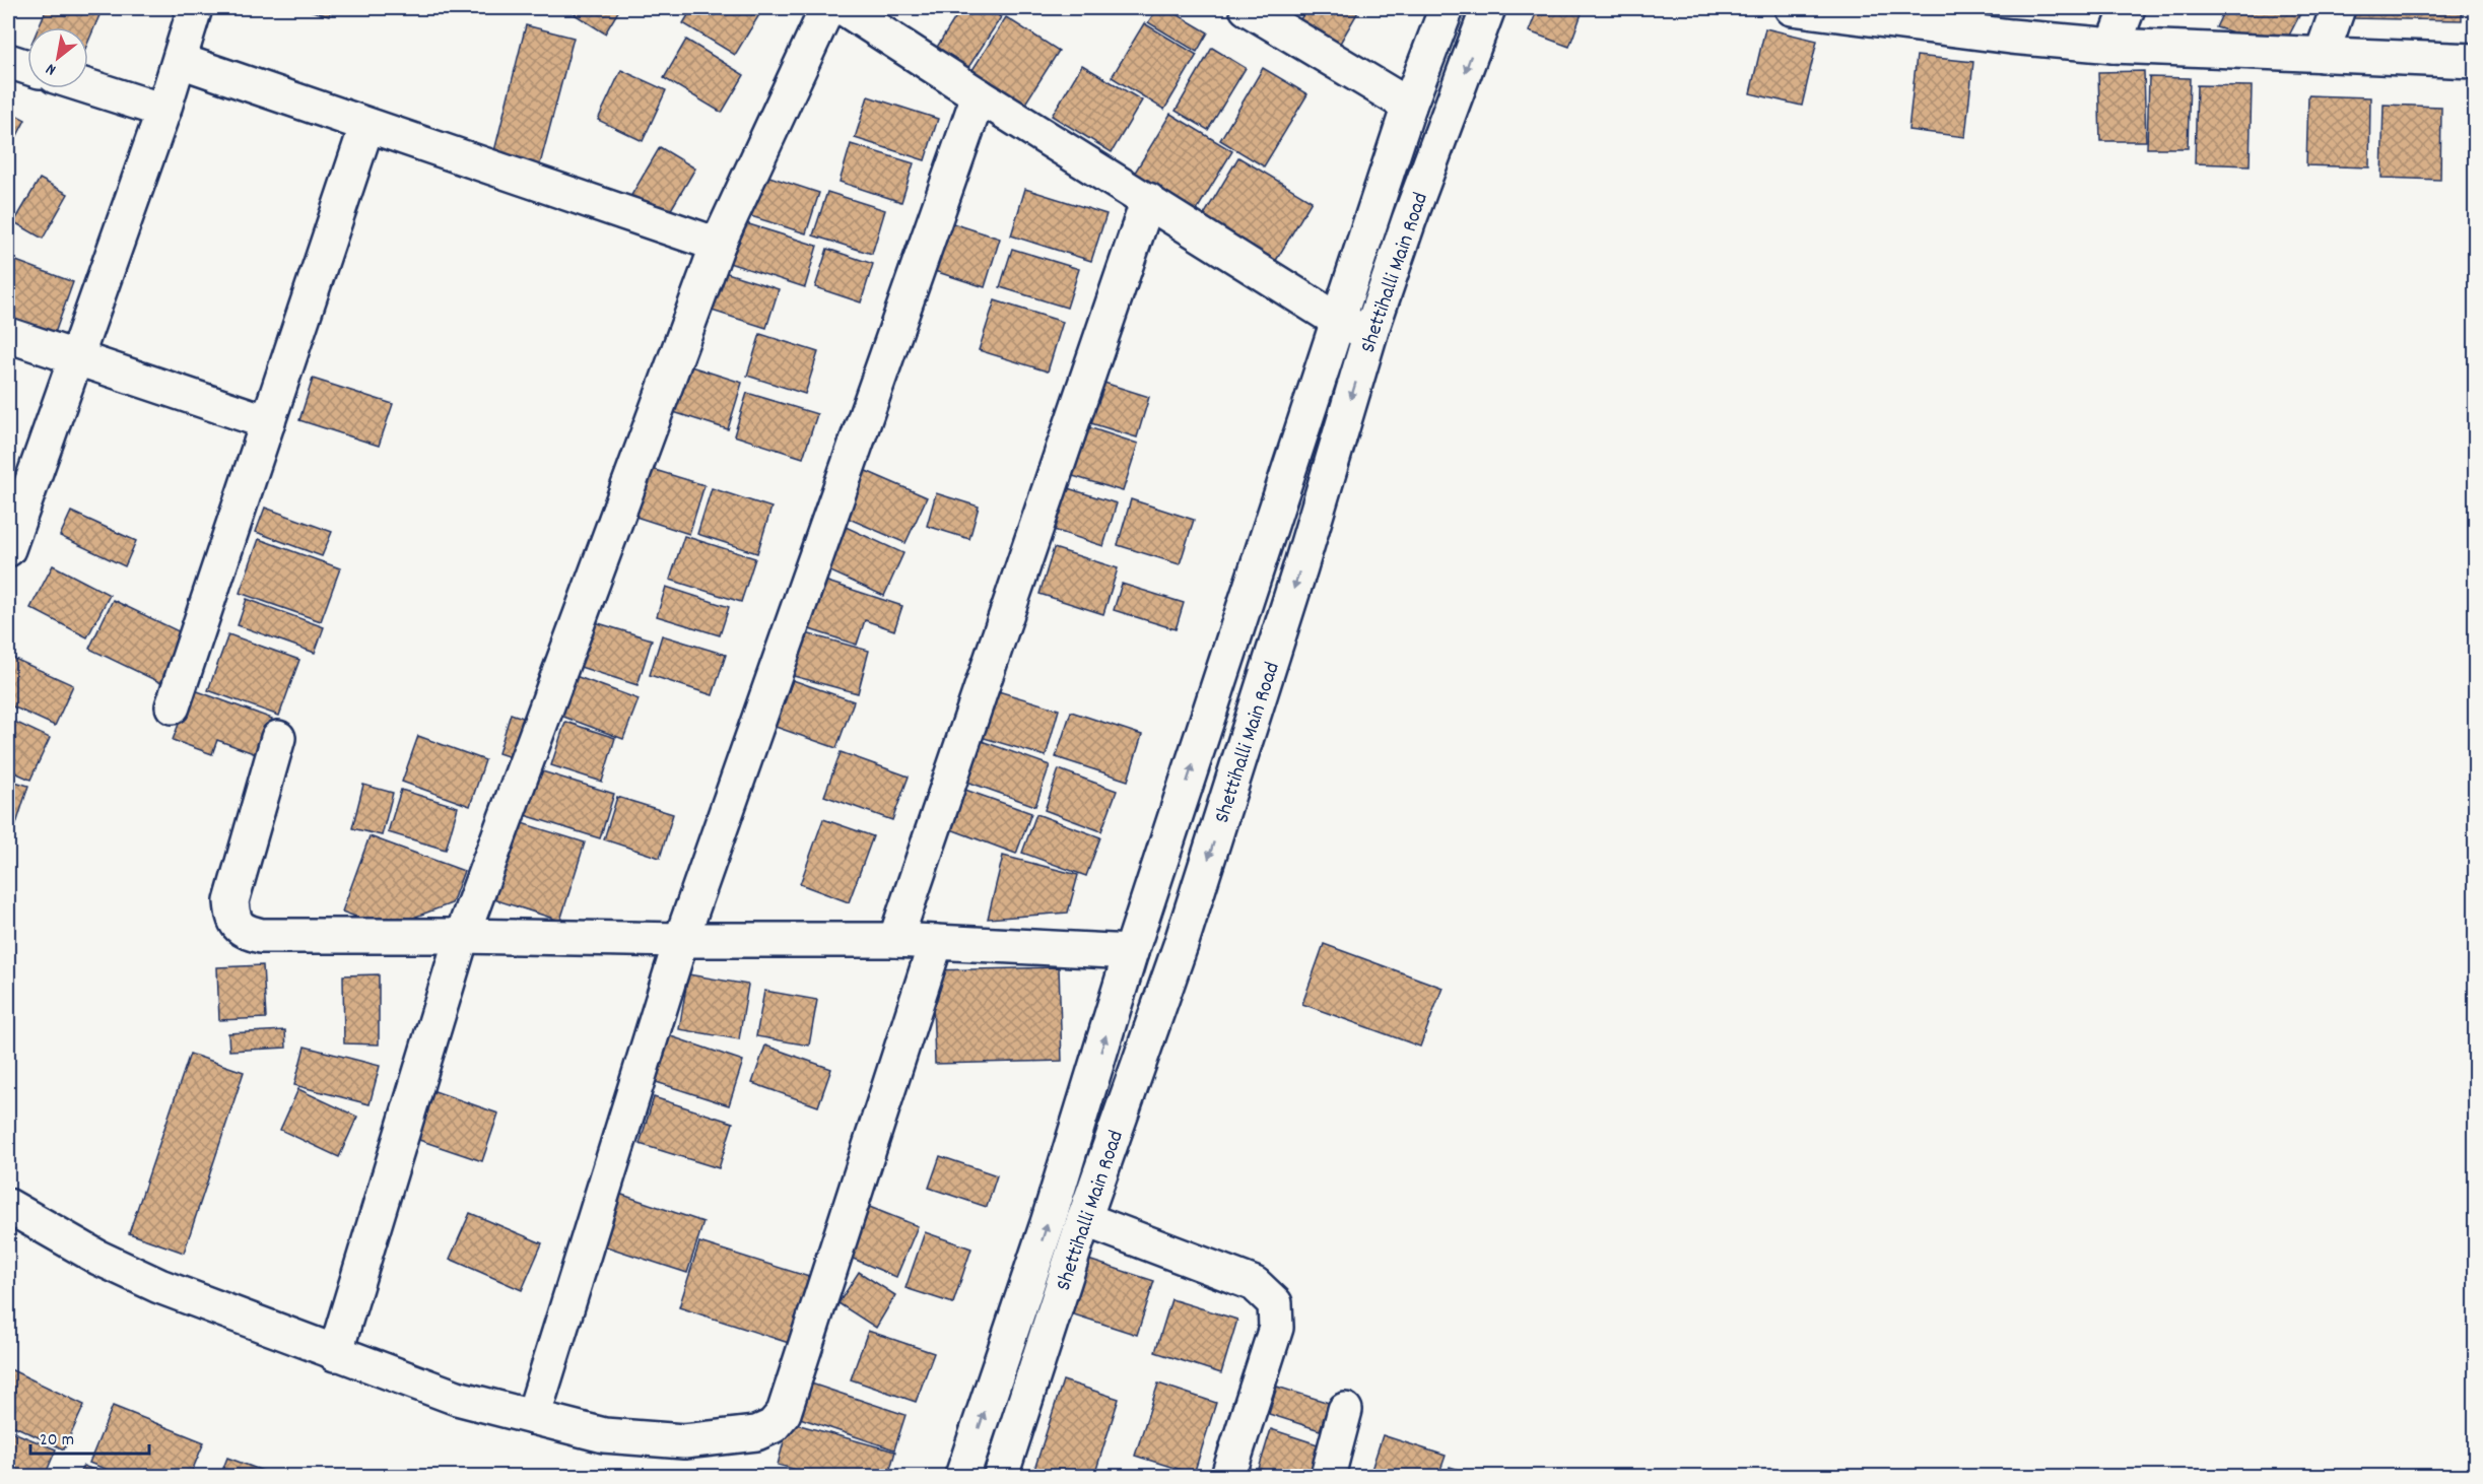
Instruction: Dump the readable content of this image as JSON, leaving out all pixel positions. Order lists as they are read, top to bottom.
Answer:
{
  "streets": {
    "street": ["Shettihalli Main Road"]
  },
  "scale_bar": "20 m",
  "north": "bottom left"
}
